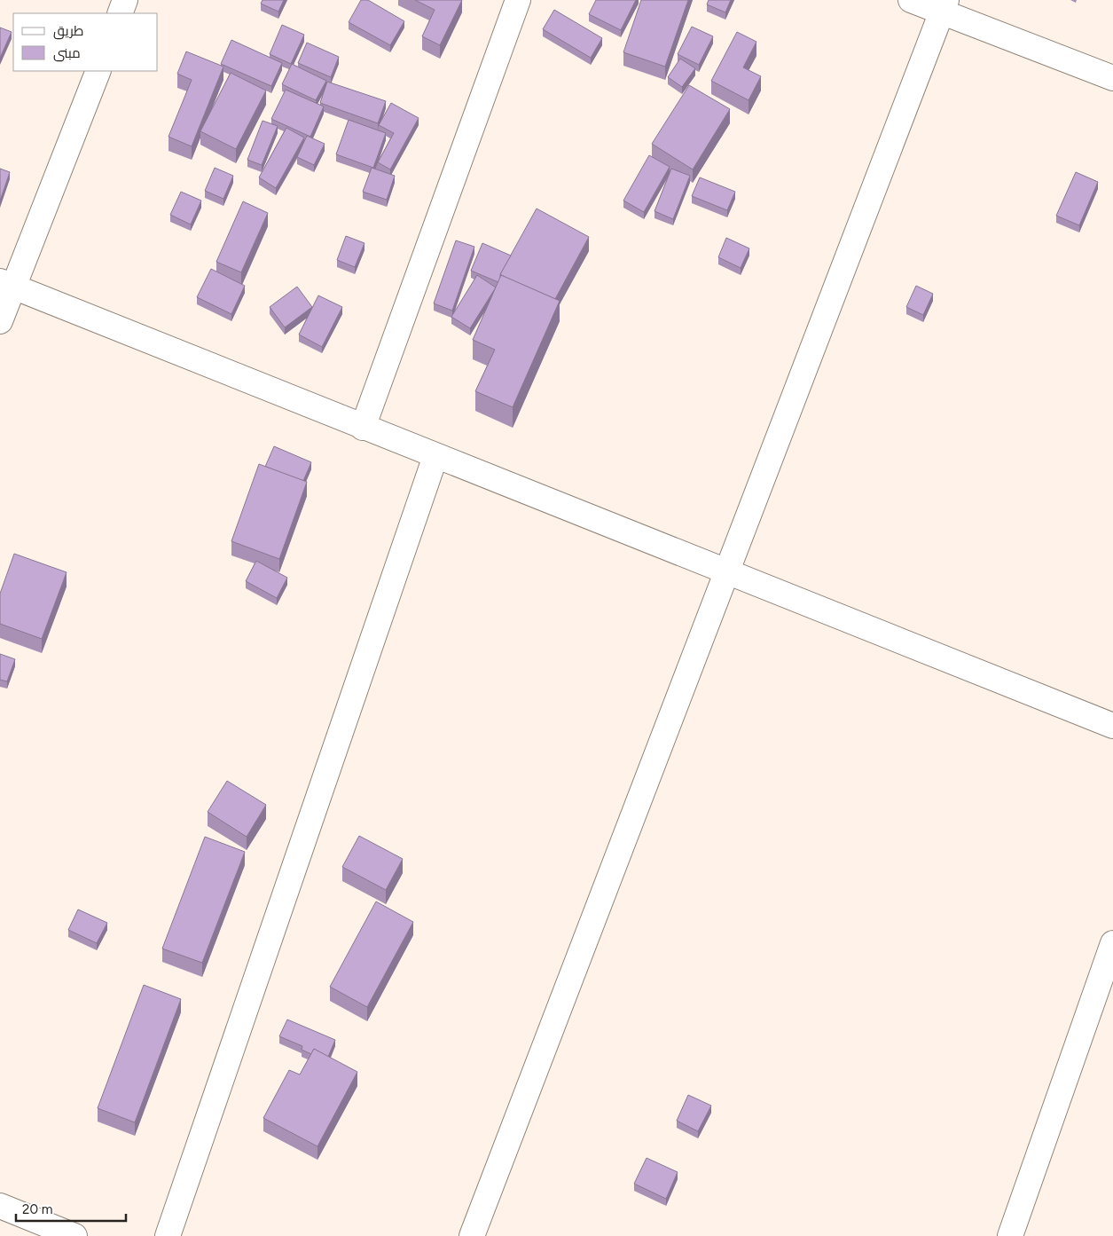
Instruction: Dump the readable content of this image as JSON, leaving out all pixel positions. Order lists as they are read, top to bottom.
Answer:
{
  "legend": ["طريق", "مبنى"],
  "scale_bar": "20 m"
}
